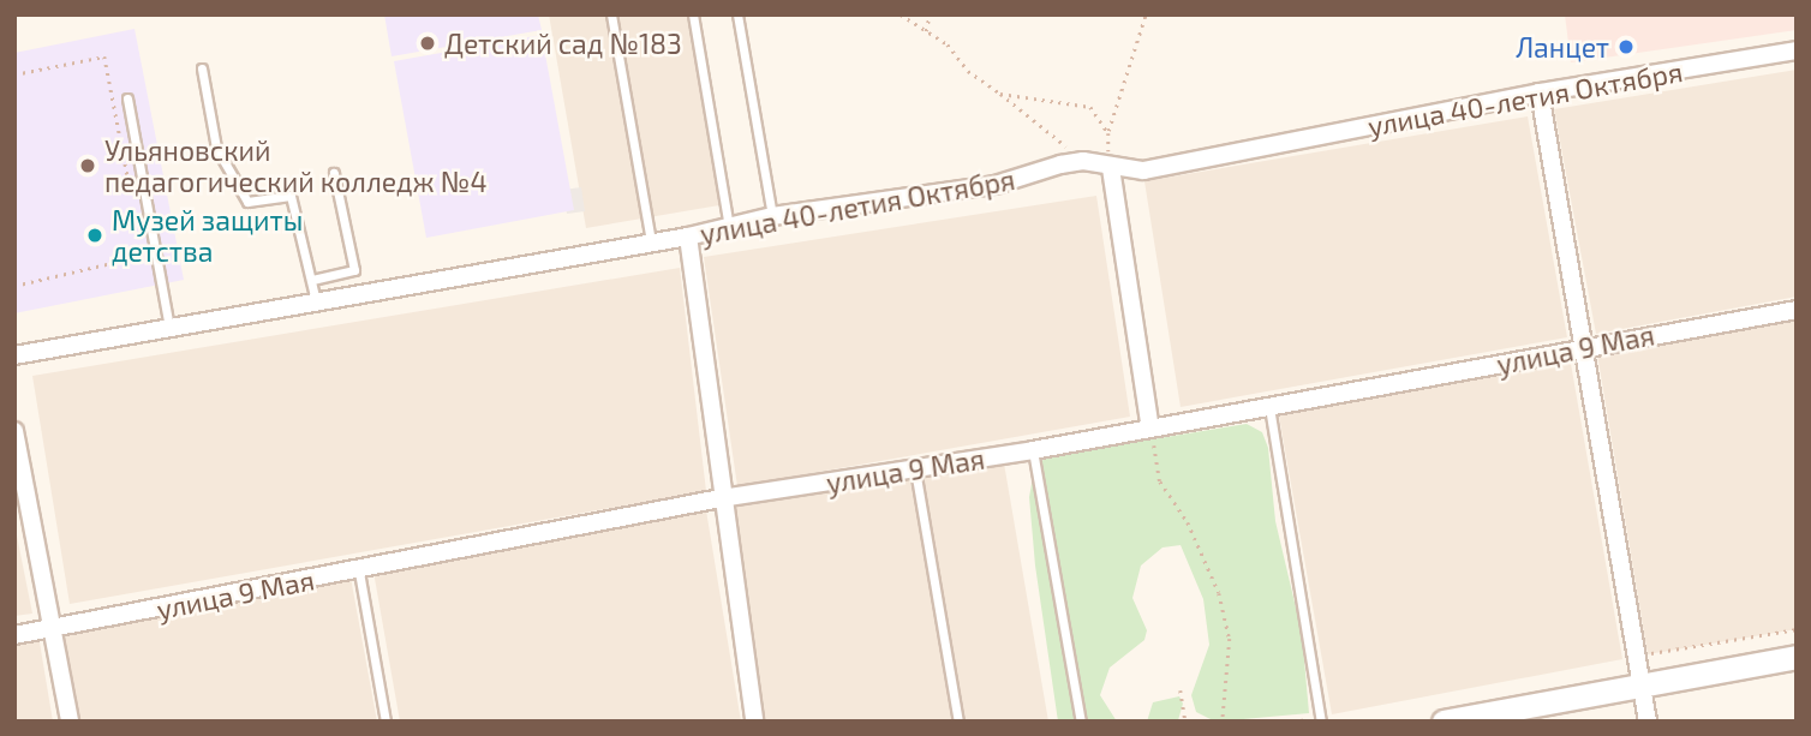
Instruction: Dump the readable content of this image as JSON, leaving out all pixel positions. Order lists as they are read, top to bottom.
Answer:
{
  "streets": {
    "street": ["улица 40-летия Октября", "улица 9 Мая"]
  },
  "places": [
    "Детский сад №183",
    "Ланцет",
    "Ульяновский педагогический колледж №4",
    "Музей защиты детства"
  ]
}
